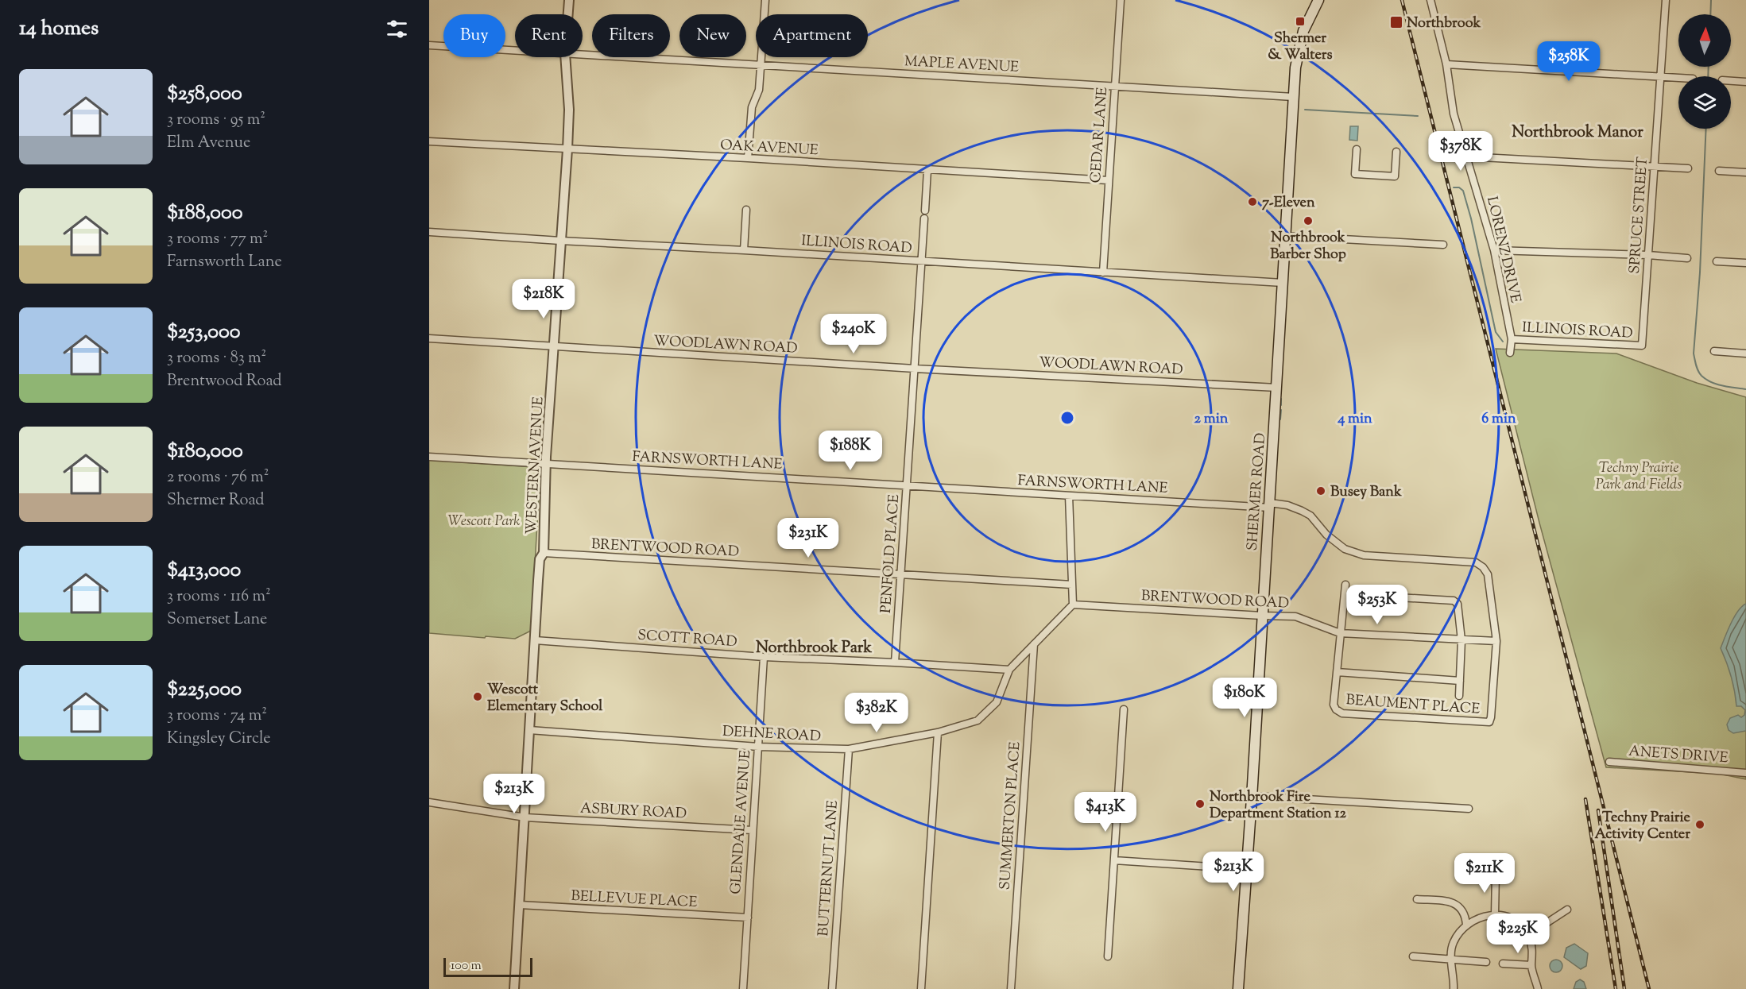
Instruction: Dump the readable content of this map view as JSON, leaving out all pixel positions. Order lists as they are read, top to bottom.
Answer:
{
  "streets": {
    "main road": ["SHERMER ROAD"],
    "street": [
      "MAPLE AVENUE",
      "CEDAR LANE",
      "OAK AVENUE",
      "SPRUCE STREET",
      "ILLINOIS ROAD",
      "LORENZ DRIVE",
      "WOODLAWN ROAD",
      "FARNSWORTH LANE",
      "WESTERN AVENUE",
      "BRENTWOOD ROAD",
      "PENFOLD PLACE",
      "SCOTT ROAD",
      "BEAUMENT PLACE",
      "DEHNE ROAD",
      "ANETS DRIVE",
      "ASBURY ROAD",
      "SUMMERTON PLACE",
      "GLENDALE AVENUE",
      "BUTTERNUT LANE",
      "BELLEVUE PLACE"
    ]
  },
  "crossings": [
    ["MAPLE AVENUE", "CEDAR LANE"],
    ["MAPLE AVENUE", "SHERMER ROAD"],
    ["CEDAR LANE", "OAK AVENUE"],
    ["CEDAR LANE", "ILLINOIS ROAD"],
    ["OAK AVENUE", "WESTERN AVENUE"],
    ["SPRUCE STREET", "ILLINOIS ROAD"],
    ["ILLINOIS ROAD", "LORENZ DRIVE"],
    ["ILLINOIS ROAD", "WESTERN AVENUE"],
    ["ILLINOIS ROAD", "SHERMER ROAD"],
    ["ILLINOIS ROAD", "PENFOLD PLACE"],
    ["WOODLAWN ROAD", "WESTERN AVENUE"],
    ["WOODLAWN ROAD", "SHERMER ROAD"],
    ["WOODLAWN ROAD", "PENFOLD PLACE"],
    ["FARNSWORTH LANE", "WESTERN AVENUE"],
    ["FARNSWORTH LANE", "SHERMER ROAD"],
    ["FARNSWORTH LANE", "BRENTWOOD ROAD"],
    ["FARNSWORTH LANE", "PENFOLD PLACE"],
    ["FARNSWORTH LANE", "BEAUMENT PLACE"],
    ["WESTERN AVENUE", "BRENTWOOD ROAD"],
    ["WESTERN AVENUE", "SCOTT ROAD"],
    ["WESTERN AVENUE", "DEHNE ROAD"],
    ["WESTERN AVENUE", "ASBURY ROAD"],
    ["WESTERN AVENUE", "BELLEVUE PLACE"],
    ["SHERMER ROAD", "BRENTWOOD ROAD"],
    ["BRENTWOOD ROAD", "PENFOLD PLACE"],
    ["BRENTWOOD ROAD", "BEAUMENT PLACE"],
    ["BRENTWOOD ROAD", "DEHNE ROAD"],
    ["PENFOLD PLACE", "SCOTT ROAD"],
    ["SCOTT ROAD", "DEHNE ROAD"],
    ["SCOTT ROAD", "GLENDALE AVENUE"],
    ["DEHNE ROAD", "SUMMERTON PLACE"],
    ["DEHNE ROAD", "GLENDALE AVENUE"],
    ["DEHNE ROAD", "BUTTERNUT LANE"],
    ["ASBURY ROAD", "GLENDALE AVENUE"],
    ["GLENDALE AVENUE", "BELLEVUE PLACE"]
  ],
  "districts": ["Northbrook Manor", "Northbrook Park"],
  "parks": ["Techny Prairie Park and Fields", "Wescott Park"],
  "places": {
    "transit": ["Shermer & Walters", "Northbrook"],
    "other": [
      "7-Eleven",
      "Northbrook Barber Shop",
      "Busey Bank",
      "Wescott Elementary School",
      "Northbrook Fire Department Station 12",
      "Techny Prairie Activity Center"
    ]
  },
  "scale_bar": "100 m",
  "north": "top",
  "page": {
    "heading": "14 homes",
    "chip": [
      "Buy",
      "Rent",
      "Filters",
      "New",
      "Apartment"
    ],
    "price": [
      "$258K",
      "$378K",
      "$218K",
      "$240K",
      "$188K",
      "$231K",
      "$253K",
      "$180K",
      "$382K",
      "$213K",
      "$413K",
      "$213K",
      "$211K",
      "$225K"
    ],
    "list": [
      {
        "name": "$258,000",
        "note": "3 rooms · 95 m² · Elm Avenue"
      },
      {
        "name": "$188,000",
        "note": "3 rooms · 77 m² · Farnsworth Lane"
      },
      {
        "name": "$253,000",
        "note": "3 rooms · 83 m² · Brentwood Road"
      },
      {
        "name": "$180,000",
        "note": "2 rooms · 76 m² · Shermer Road"
      },
      {
        "name": "$413,000",
        "note": "3 rooms · 116 m² · Somerset Lane"
      },
      {
        "name": "$225,000",
        "note": "3 rooms · 74 m² · Kingsley Circle"
      }
    ],
    "scale": "100 m"
  },
  "rings": ["2 min", "4 min", "6 min"]
}
